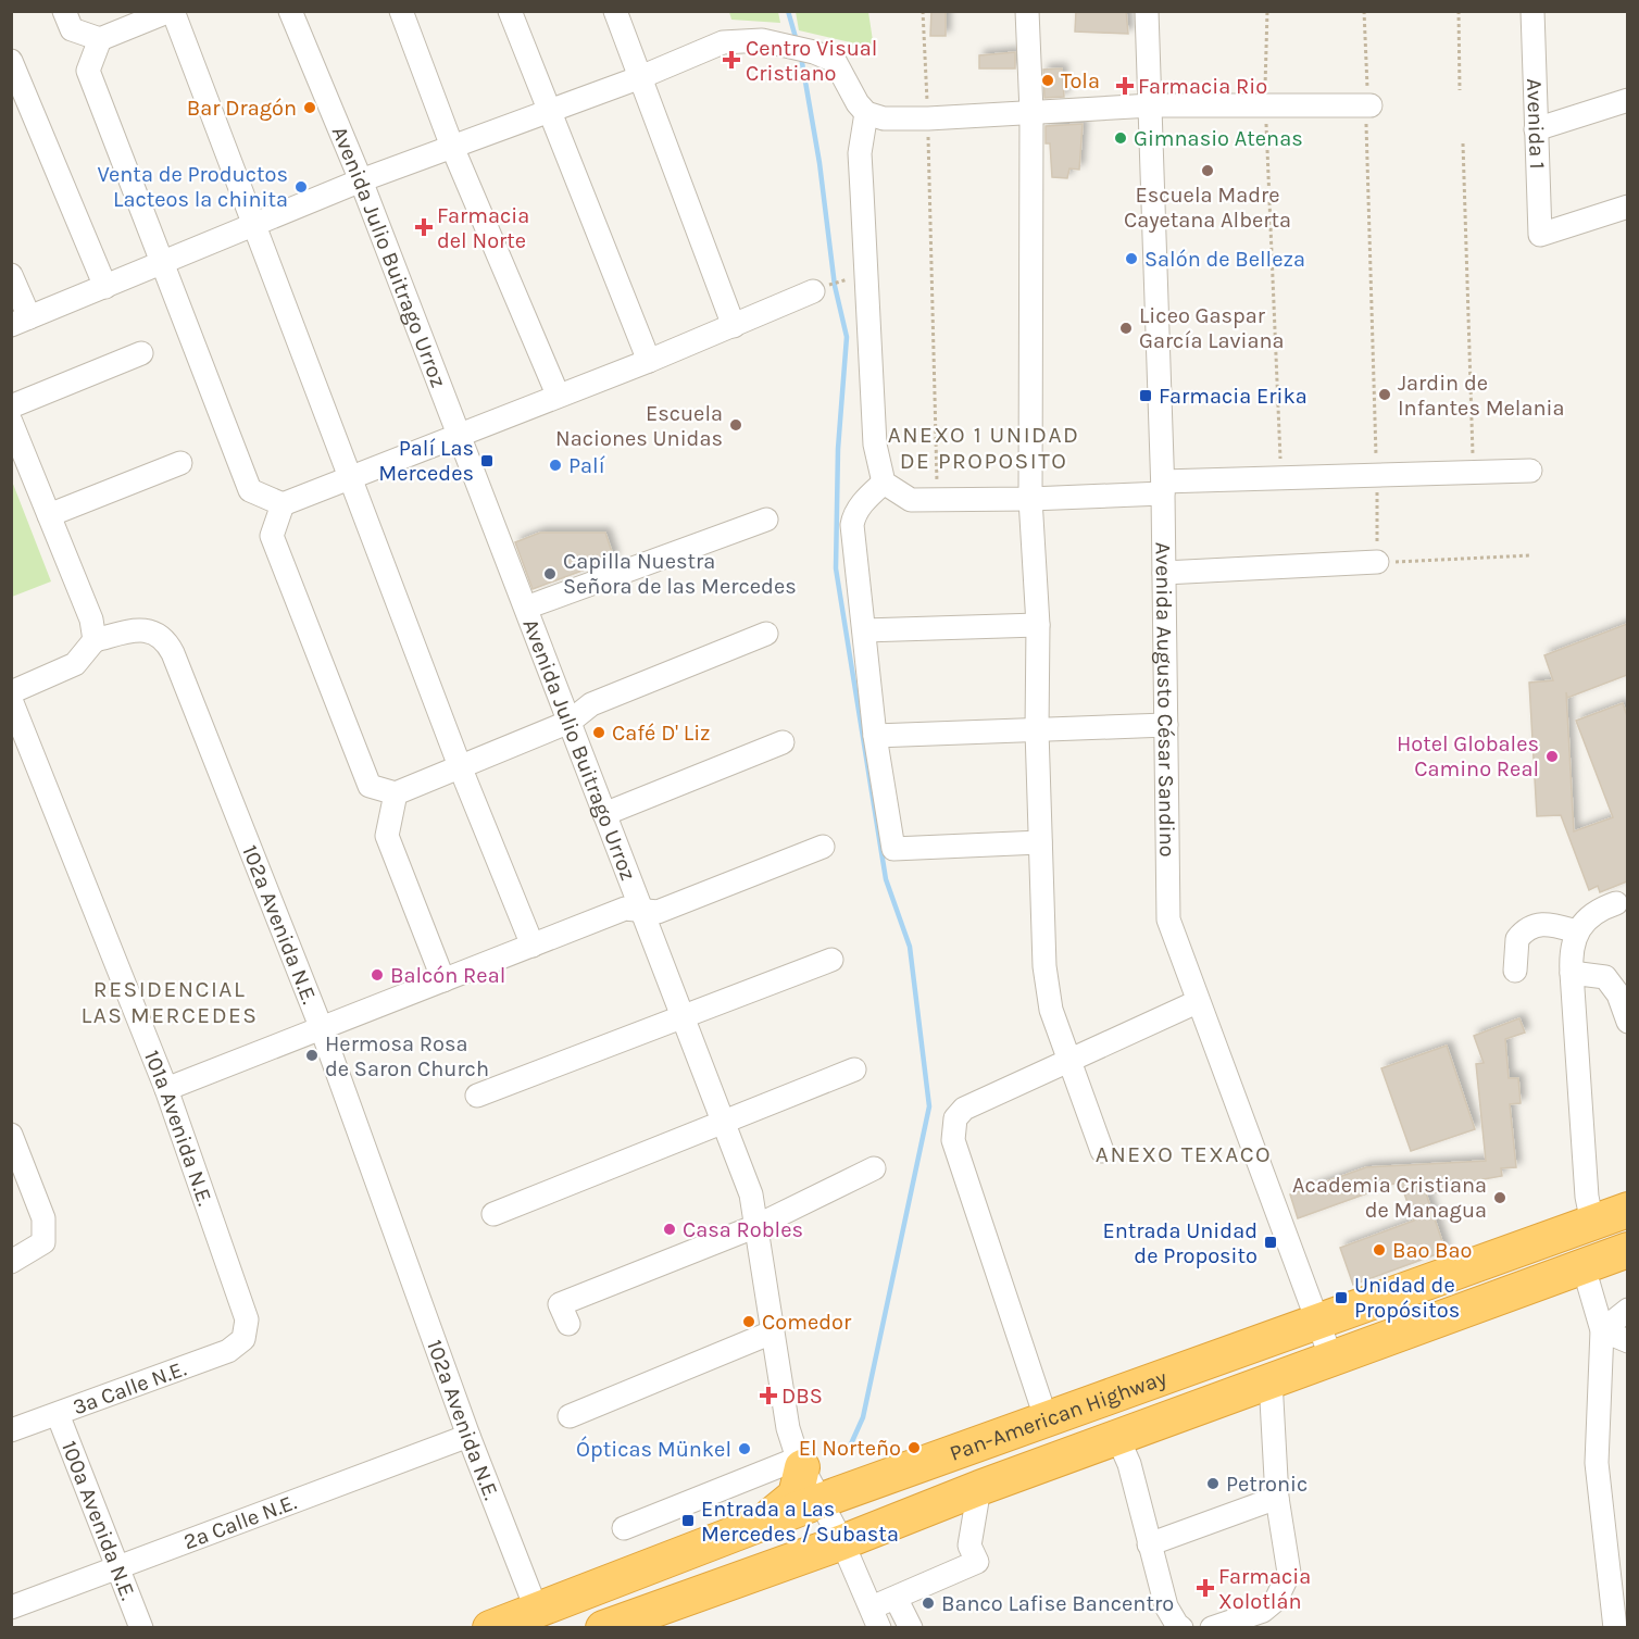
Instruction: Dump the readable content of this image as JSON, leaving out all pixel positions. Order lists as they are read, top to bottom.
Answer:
{
  "streets": {
    "highway": ["Pan-American Highway"],
    "street": [
      "Avenida 1",
      "Avenida Julio Buitrago Urroz",
      "Avenida Augusto César Sandino",
      "102a Avenida N.E.",
      "101a Avenida N.E.",
      "3a Calle N.E.",
      "100a Avenida N.E.",
      "2a Calle N.E."
    ]
  },
  "crossings": [
    ["Avenida Julio Buitrago Urroz", "Pan-American Highway"],
    ["Avenida Augusto César Sandino", "Pan-American Highway"],
    ["102a Avenida N.E.", "Pan-American Highway"],
    ["102a Avenida N.E.", "2a Calle N.E."],
    ["101a Avenida N.E.", "3a Calle N.E."],
    ["3a Calle N.E.", "100a Avenida N.E."],
    ["100a Avenida N.E.", "2a Calle N.E."]
  ],
  "districts": ["ANEXO 1 UNIDAD DE PROPOSITO", "RESIDENCIAL LAS MERCEDES", "ANEXO TEXACO"],
  "places": {
    "health": [
      "Centro Visual Cristiano",
      "Farmacia Rio",
      "Farmacia del Norte",
      "DBS",
      "Farmacia Xolotlán"
    ],
    "other": [
      "Tola",
      "Bar Dragón",
      "Gimnasio Atenas",
      "Escuela Madre Cayetana Alberta",
      "Venta de Productos Lacteos la chinita",
      "Salón de Belleza",
      "Liceo Gaspar García Laviana",
      "Jardin de Infantes Melania",
      "Escuela Naciones Unidas",
      "Palí",
      "Capilla Nuestra Señora de las Mercedes",
      "Café D' Liz",
      "Hotel Globales Camino Real",
      "Balcón Real",
      "Hermosa Rosa de Saron Church",
      "Academia Cristiana de Managua",
      "Casa Robles",
      "Bao Bao",
      "Comedor",
      "El Norteño",
      "Ópticas Münkel",
      "Petronic",
      "Banco Lafise Bancentro"
    ],
    "transit": [
      "Farmacia Erika",
      "Palí Las Mercedes",
      "Entrada Unidad de Proposito",
      "Unidad de Propósitos",
      "Entrada a Las Mercedes / Subasta"
    ]
  }
}
